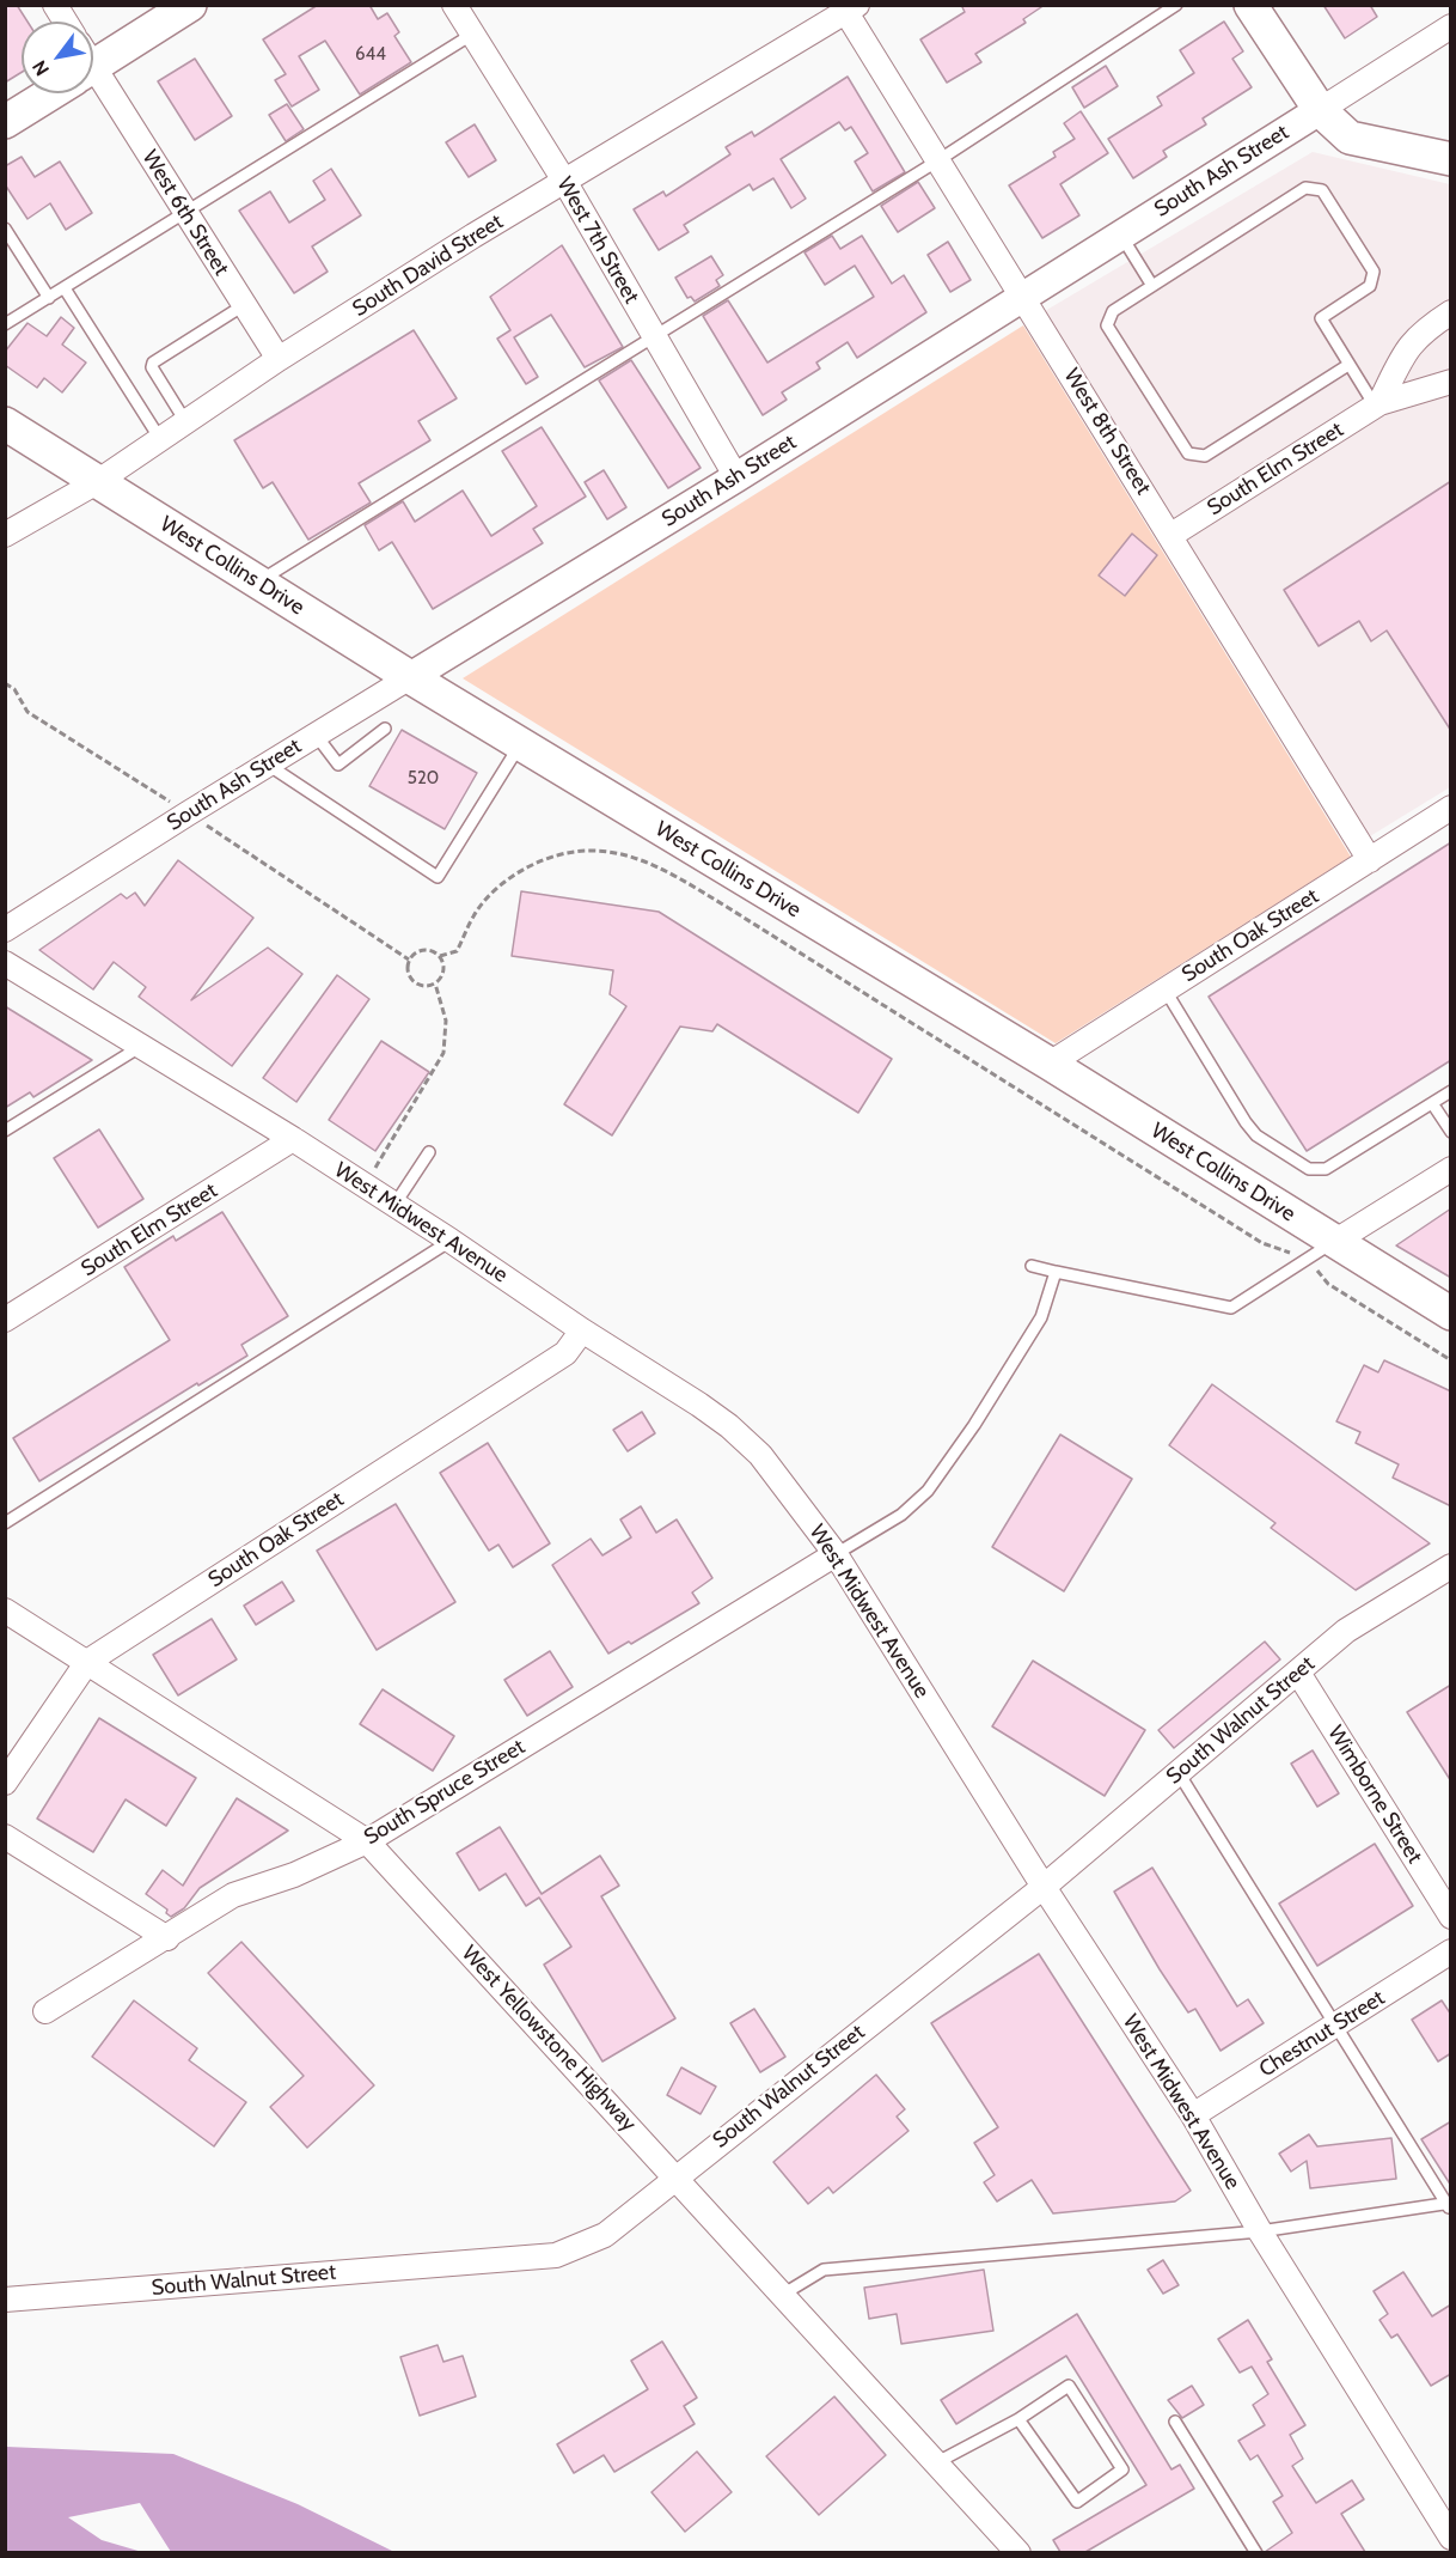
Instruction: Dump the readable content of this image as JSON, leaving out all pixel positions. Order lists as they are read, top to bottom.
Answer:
{
  "streets": {
    "main road": ["West Collins Drive"],
    "street": [
      "South Ash Street",
      "West 6th Street",
      "West 7th Street",
      "South David Street",
      "West 8th Street",
      "South Elm Street",
      "South Oak Street",
      "West Midwest Avenue",
      "South Walnut Street",
      "South Spruce Street",
      "Wimborne Street",
      "Chestnut Street",
      "West Yellowstone Highway"
    ]
  },
  "crossings": [
    ["South Ash Street", "West 7th Street"],
    ["South Ash Street", "West 8th Street"],
    ["South Ash Street", "West Collins Drive"],
    ["West 6th Street", "South David Street"],
    ["West 7th Street", "South David Street"],
    ["South David Street", "West 8th Street"],
    ["South David Street", "West Collins Drive"],
    ["West 8th Street", "South Elm Street"],
    ["West 8th Street", "South Oak Street"],
    ["South Elm Street", "West Midwest Avenue"],
    ["West Collins Drive", "South Oak Street"],
    ["South Oak Street", "West Midwest Avenue"],
    ["South Oak Street", "West Yellowstone Highway"],
    ["West Midwest Avenue", "South Walnut Street"],
    ["West Midwest Avenue", "South Spruce Street"],
    ["West Midwest Avenue", "Chestnut Street"],
    ["South Walnut Street", "Wimborne Street"],
    ["South Walnut Street", "West Yellowstone Highway"],
    ["South Spruce Street", "West Yellowstone Highway"]
  ],
  "house_numbers": ["644", "520"],
  "north": "bottom left"
}
